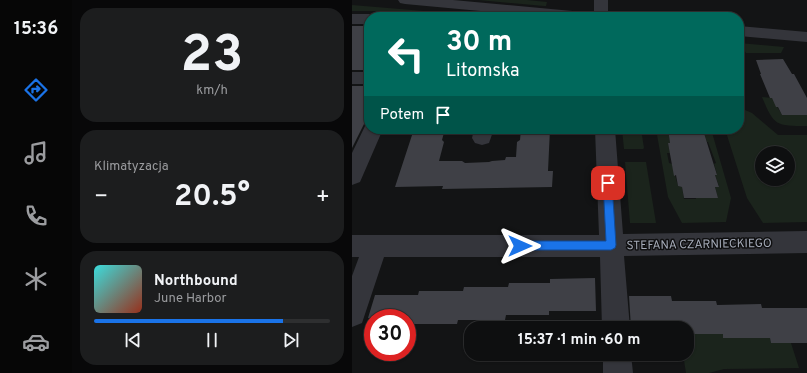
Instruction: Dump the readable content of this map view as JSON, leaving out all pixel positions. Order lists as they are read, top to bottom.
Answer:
{
  "streets": {
    "street": ["STEFANA CZARNIECKIEGO"]
  },
  "page": {
    "tabs": "15:36",
    "tile": [
      ["23", "km/h"],
      "Klimatyzacja"
    ],
    "turn": ["30 m", "Litomska"],
    "then": "Potem",
    "heat": ["−", "20.5°", "+"],
    "song": ["Northbound", "June Harbor"],
    "limit": "30",
    "trip": "15:37 · 1 min · 60 m"
  }
}
